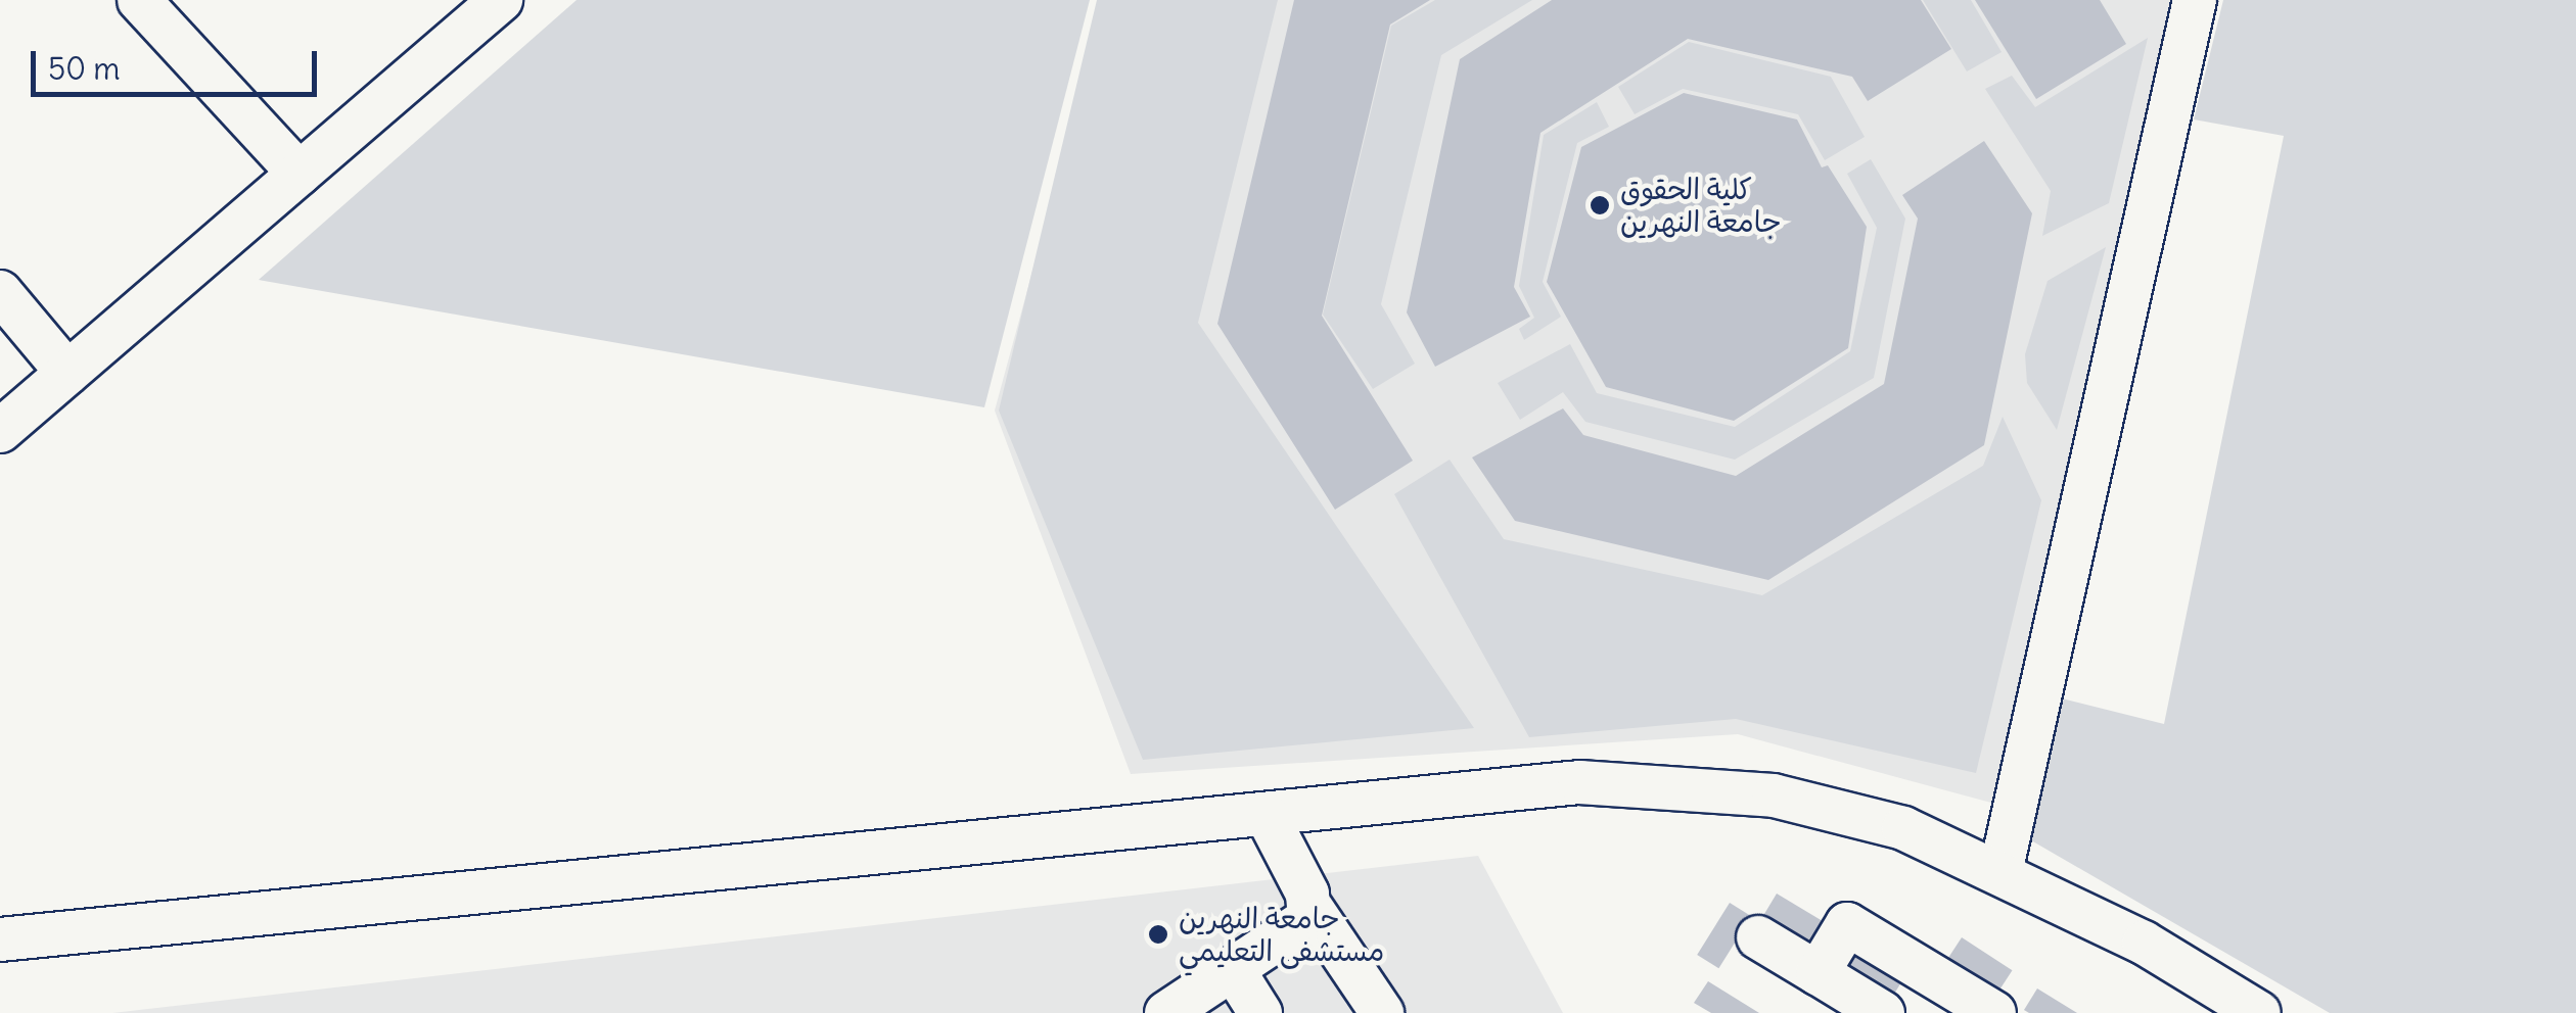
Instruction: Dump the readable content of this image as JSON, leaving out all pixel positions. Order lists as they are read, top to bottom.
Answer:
{
  "places": ["كلية الحقوق جامعة النهرين", "جامعة النهرين مستشفى التعليمي"],
  "scale_bar": "50 m"
}
